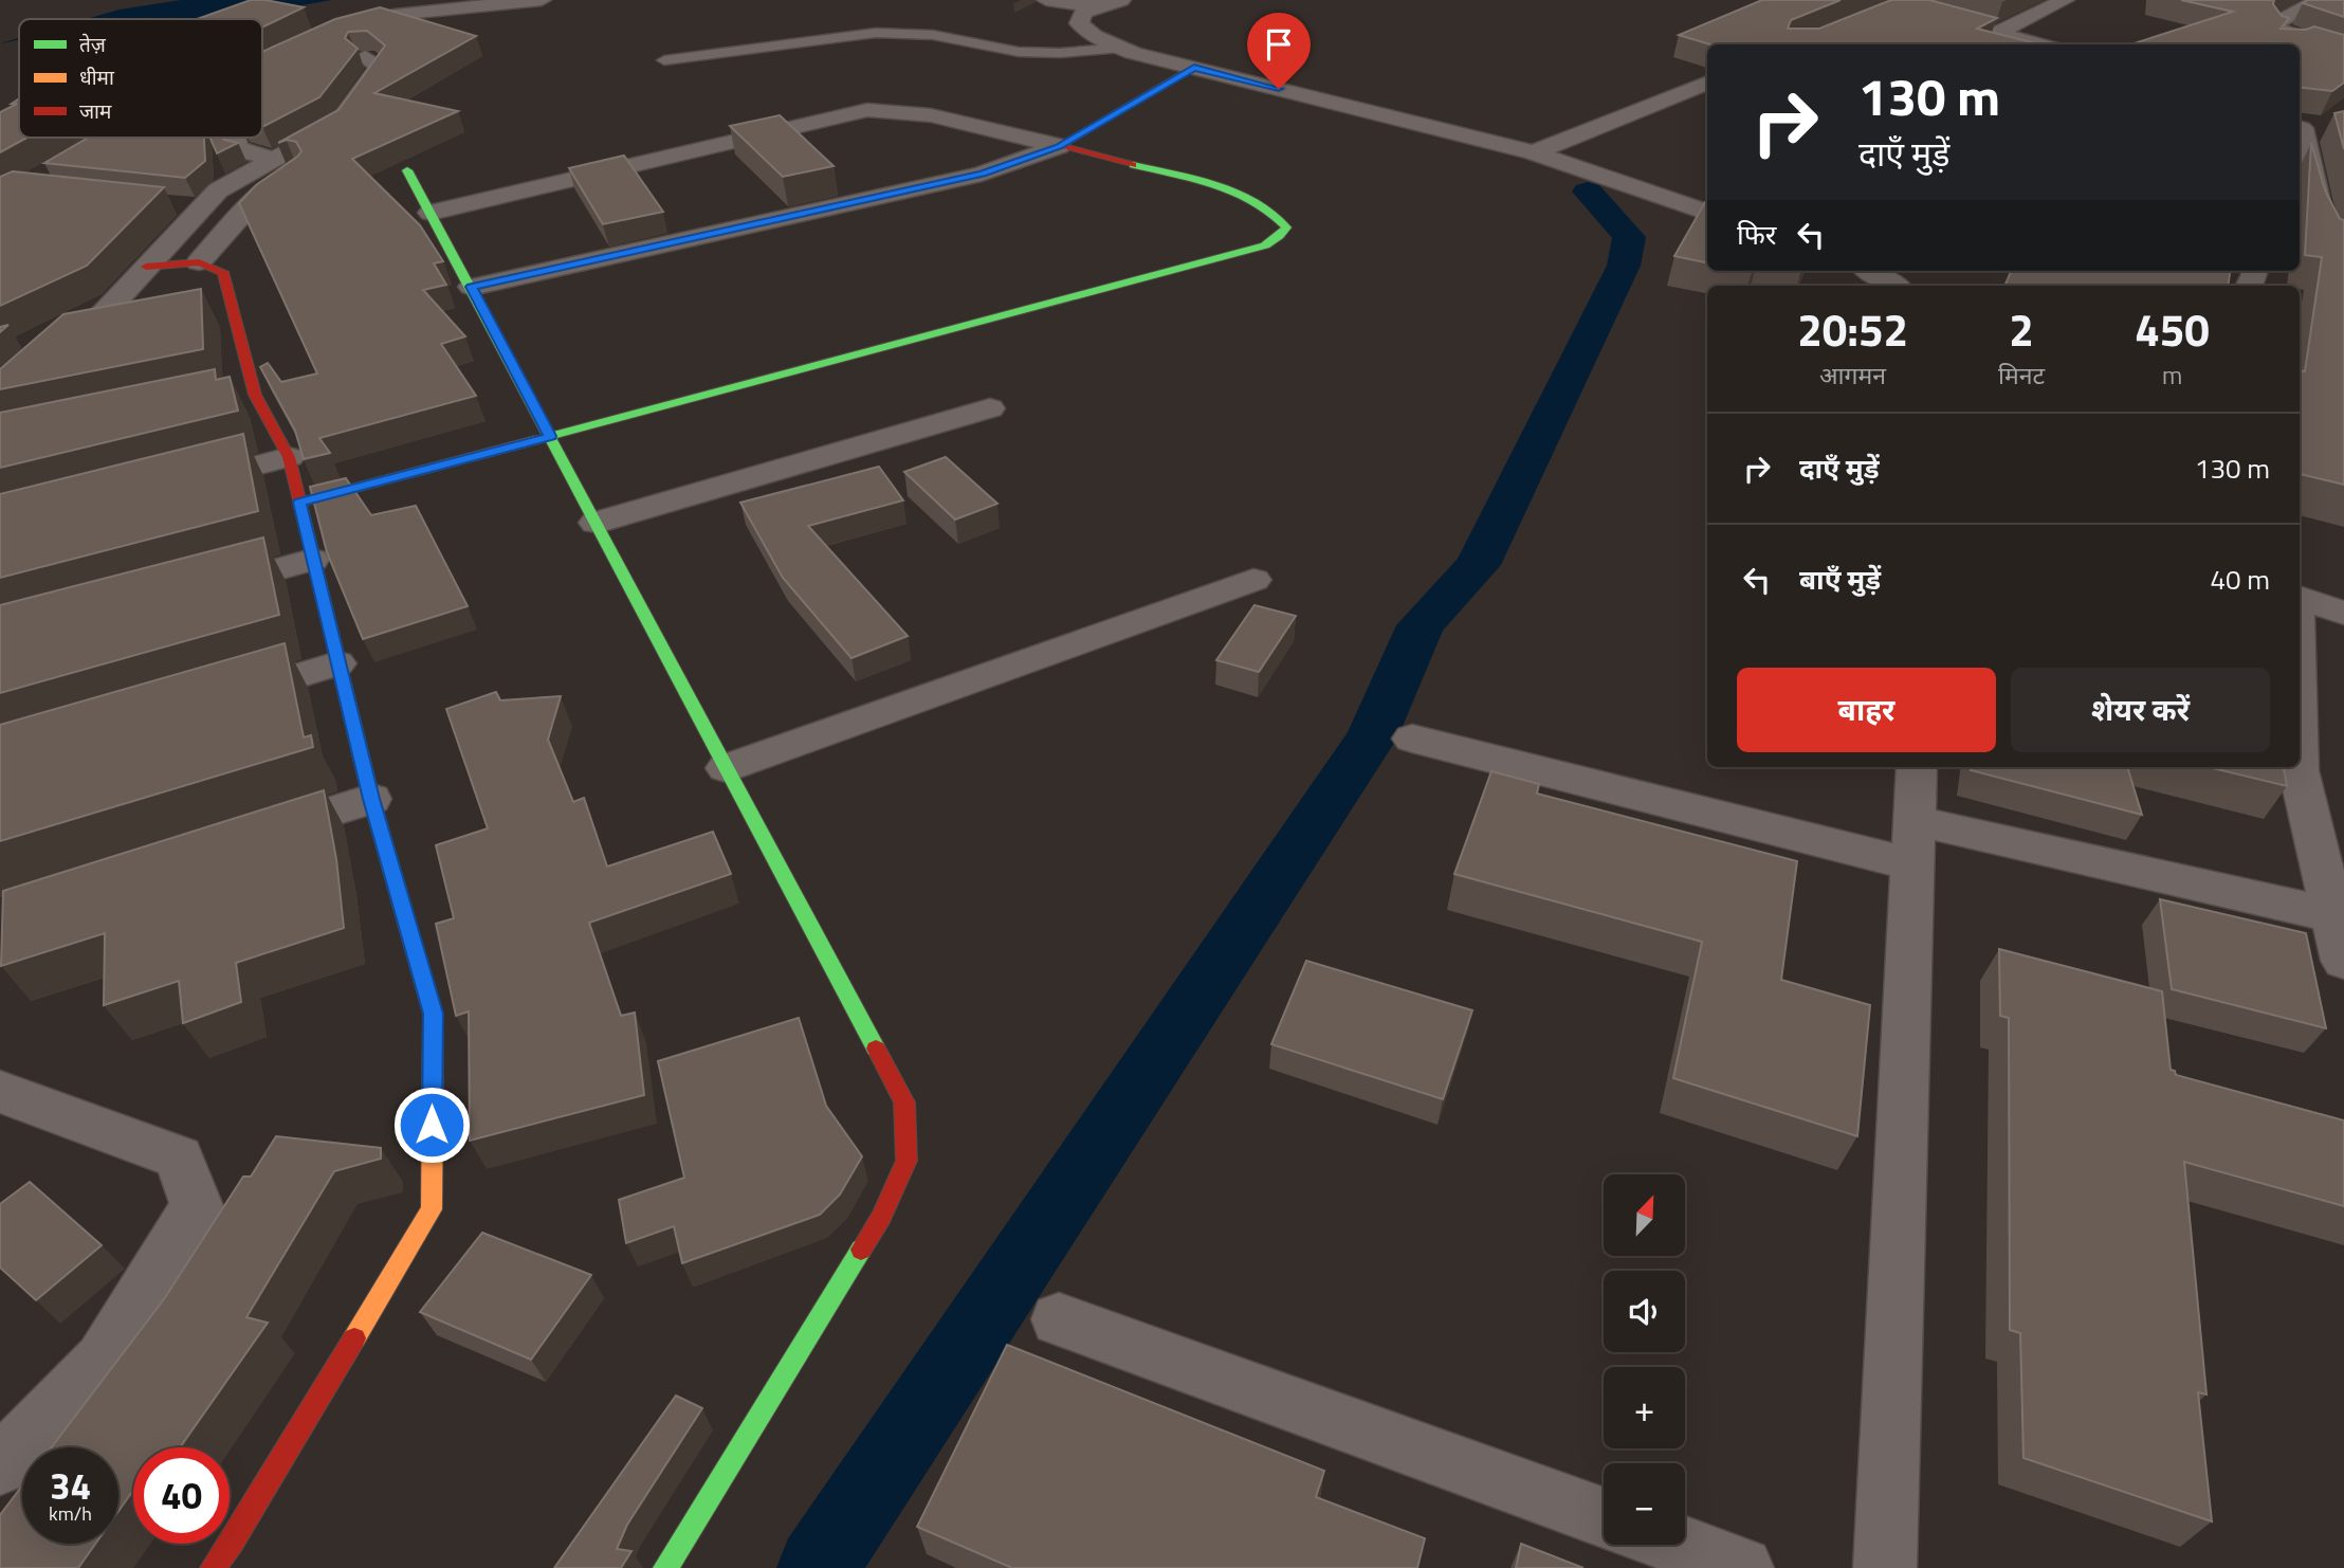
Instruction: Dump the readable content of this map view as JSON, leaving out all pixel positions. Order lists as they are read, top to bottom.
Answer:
{
  "legend": ["तेज़", "धीमा", "जाम"],
  "north": "top right",
  "page": {
    "turn": ["130 m", "दाएँ मुड़ें"],
    "then": "फिर",
    "eta": [
      "20:52",
      "आगमन",
      "2",
      "मिनट",
      "450",
      "m"
    ],
    "list": [
      {
        "name": "दाएँ मुड़ें",
        "value": "130 m"
      },
      {
        "name": "बाएँ मुड़ें",
        "value": "40 m"
      }
    ],
    "buttons": ["बाहर", "शेयर करें"],
    "map_buttons": ["+", "−"],
    "speed": "34 km/h",
    "limit": "40"
  }
}
